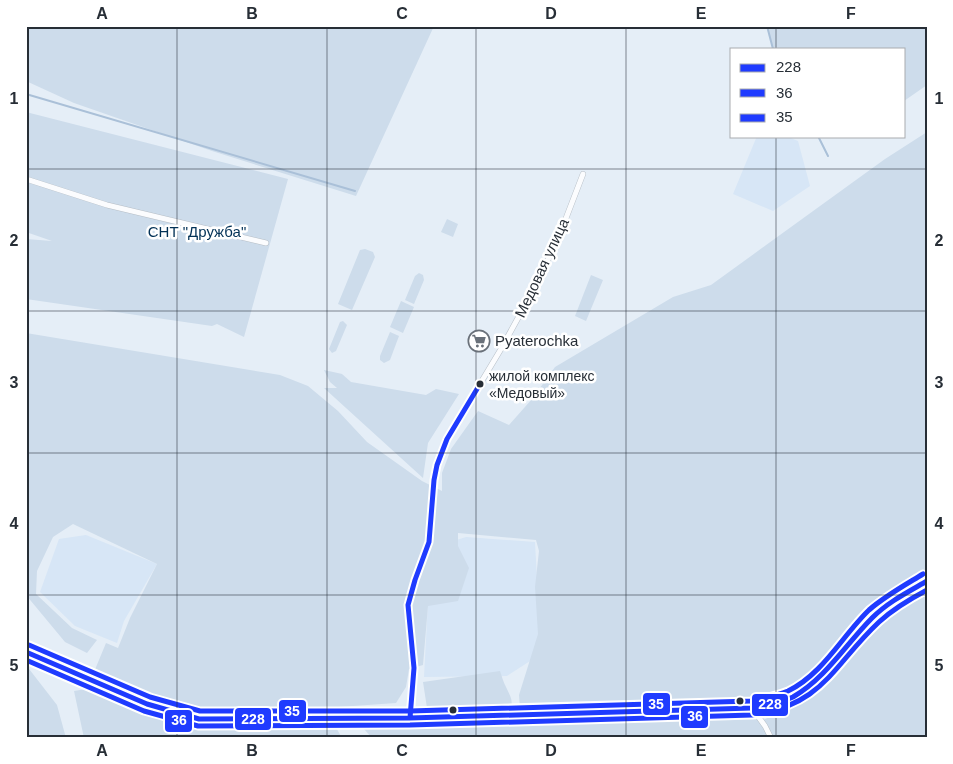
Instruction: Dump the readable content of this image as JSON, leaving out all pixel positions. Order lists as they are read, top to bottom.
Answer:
{
  "streets": {
    "street": ["Медовая улица"]
  },
  "parks": ["СНТ \"Дружба\""],
  "places": {
    "supermarket": ["Pyaterochka"],
    "other": ["жилой комплекс «Медовый»"]
  },
  "lines": ["transit line 228", "transit line 35", "transit line 36"],
  "legend": ["228", "36", "35"],
  "grid": {
    "columns": [
      "A",
      "B",
      "C",
      "D",
      "E",
      "F"
    ],
    "rows": [
      "1",
      "2",
      "3",
      "4",
      "5"
    ]
  }
}
